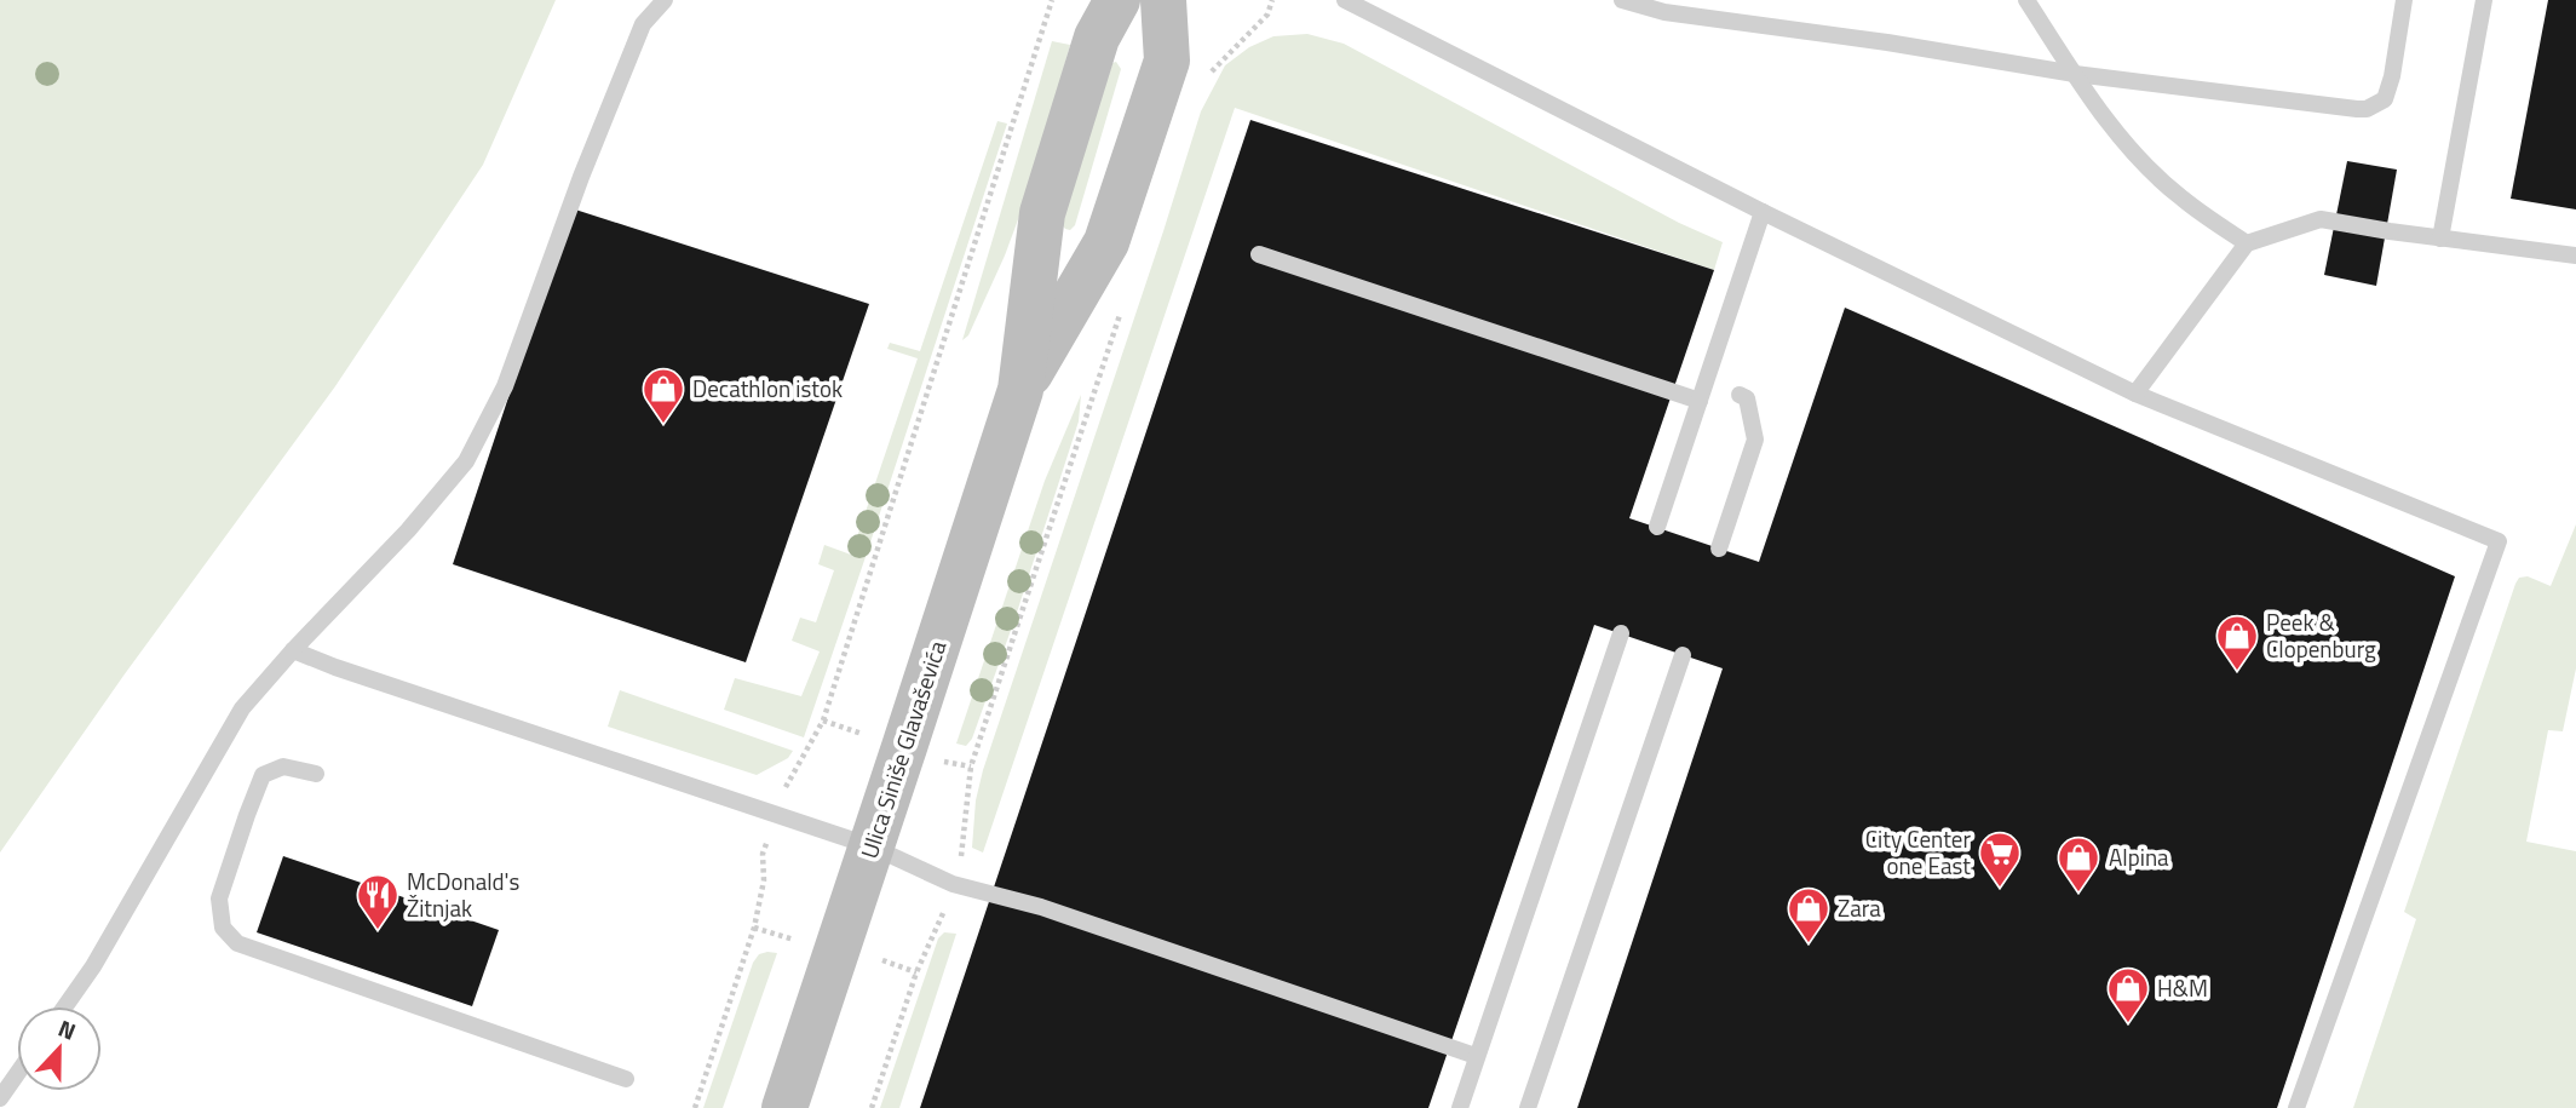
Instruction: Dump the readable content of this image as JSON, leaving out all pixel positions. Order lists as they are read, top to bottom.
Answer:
{
  "streets": {
    "street": ["Ulica Siniše Glavaševića"]
  },
  "places": {
    "shop": [
      "Decathlon istok",
      "Peek & Clopenburg",
      "Alpina",
      "Zara",
      "H&M"
    ],
    "supermarket": ["City Center one East"],
    "restaurant": ["McDonald's Žitnjak"]
  },
  "north": "top"
}
